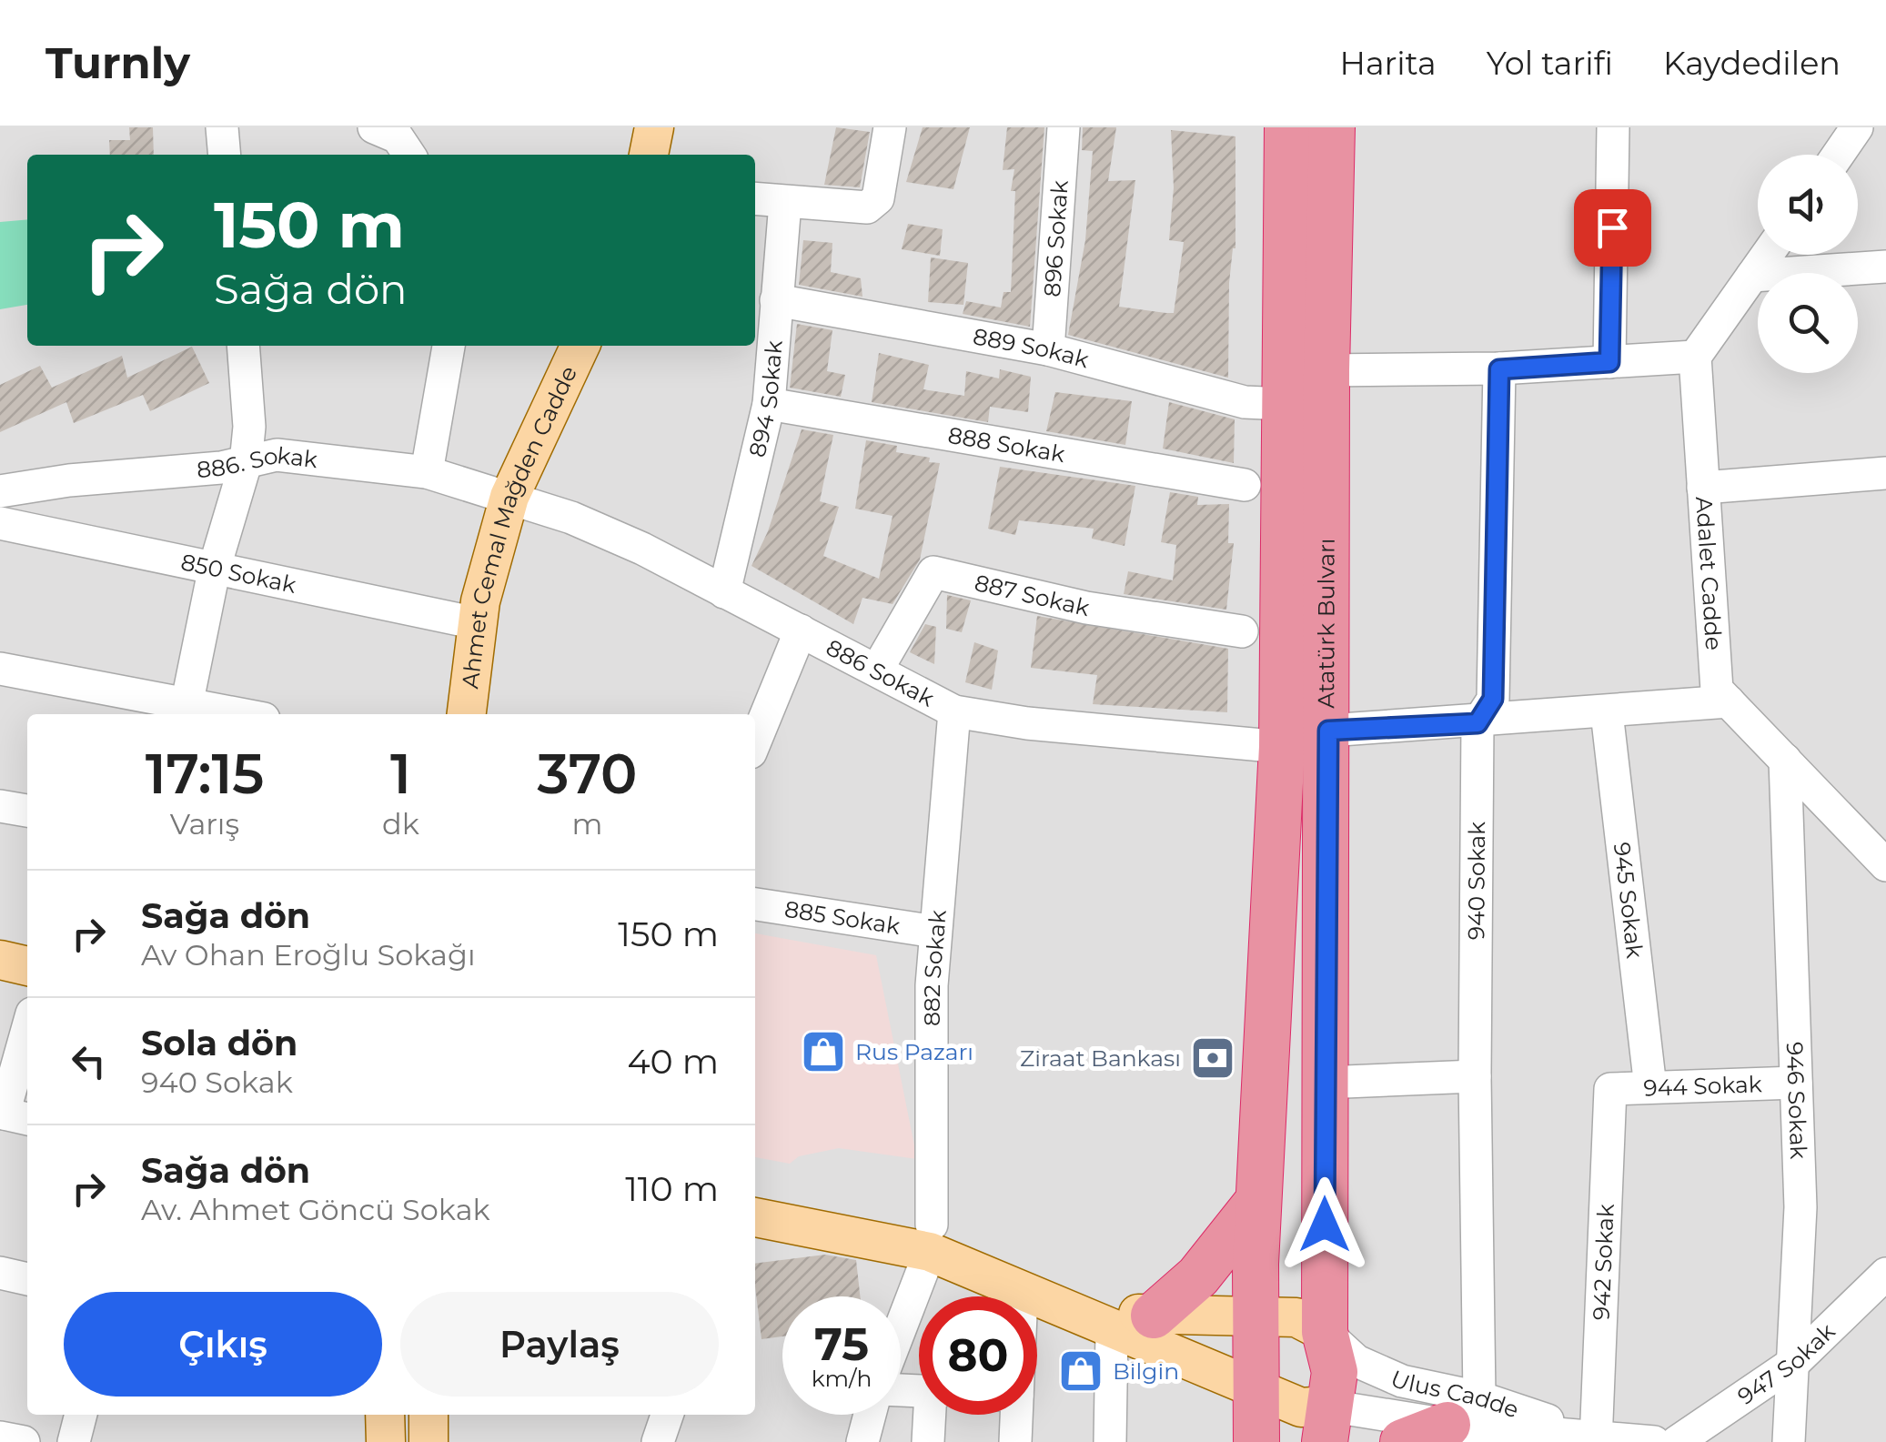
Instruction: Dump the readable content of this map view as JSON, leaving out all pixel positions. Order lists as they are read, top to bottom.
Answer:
{
  "streets": {
    "highway": ["Atatürk Bulvarı"],
    "main road": ["Ahmet Cemal Mağden Cadde"],
    "street": [
      "896 Sokak",
      "889 Sokak",
      "894 Sokak",
      "888 Sokak",
      "886. Sokak",
      "850 Sokak",
      "Adalet Cadde",
      "887 Sokak",
      "886 Sokak",
      "940 Sokak",
      "945 Sokak",
      "885 Sokak",
      "882 Sokak",
      "944 Sokak",
      "946 Sokak",
      "942 Sokak",
      "947 Sokak",
      "Ulus Cadde"
    ]
  },
  "crossings": [
    ["896 Sokak", "889 Sokak"],
    ["889 Sokak", "894 Sokak"],
    ["889 Sokak", "Atatürk Bulvarı"],
    ["894 Sokak", "888 Sokak"],
    ["894 Sokak", "886 Sokak"],
    ["886. Sokak", "Ahmet Cemal Mağden Cadde"],
    ["886. Sokak", "886 Sokak"],
    ["Ahmet Cemal Mağden Cadde", "850 Sokak"],
    ["Ahmet Cemal Mağden Cadde", "886 Sokak"],
    ["Adalet Cadde", "946 Sokak"],
    ["887 Sokak", "886 Sokak"],
    ["Atatürk Bulvarı", "886 Sokak"],
    ["Atatürk Bulvarı", "Ulus Cadde"],
    ["886 Sokak", "882 Sokak"],
    ["940 Sokak", "Ulus Cadde"],
    ["945 Sokak", "944 Sokak"],
    ["885 Sokak", "882 Sokak"],
    ["944 Sokak", "946 Sokak"],
    ["944 Sokak", "942 Sokak"],
    ["946 Sokak", "947 Sokak"],
    ["942 Sokak", "Ulus Cadde"]
  ],
  "places": {
    "shop": ["Rus Pazarı", "Bilgin"],
    "bank": ["Ziraat Bankası"]
  },
  "page": {
    "header": "Turnly",
    "nav": ["Harita", "Yol tarifi", "Kaydedilen"],
    "turn": ["150 m", "Sağa dön"],
    "eta": [
      "17:15",
      "Varış",
      "1",
      "dk",
      "370",
      "m"
    ],
    "list": [
      {
        "name": "Sağa dön",
        "note": "Av Ohan Eroğlu Sokağı",
        "value": "150 m"
      },
      {
        "name": "Sola dön",
        "note": "940 Sokak",
        "value": "40 m"
      },
      {
        "name": "Sağa dön",
        "note": "Av. Ahmet Göncü Sokak",
        "value": "110 m"
      }
    ],
    "buttons": ["Çıkış", "Paylaş"],
    "speed": "75 km/h",
    "limit": "80"
  }
}
